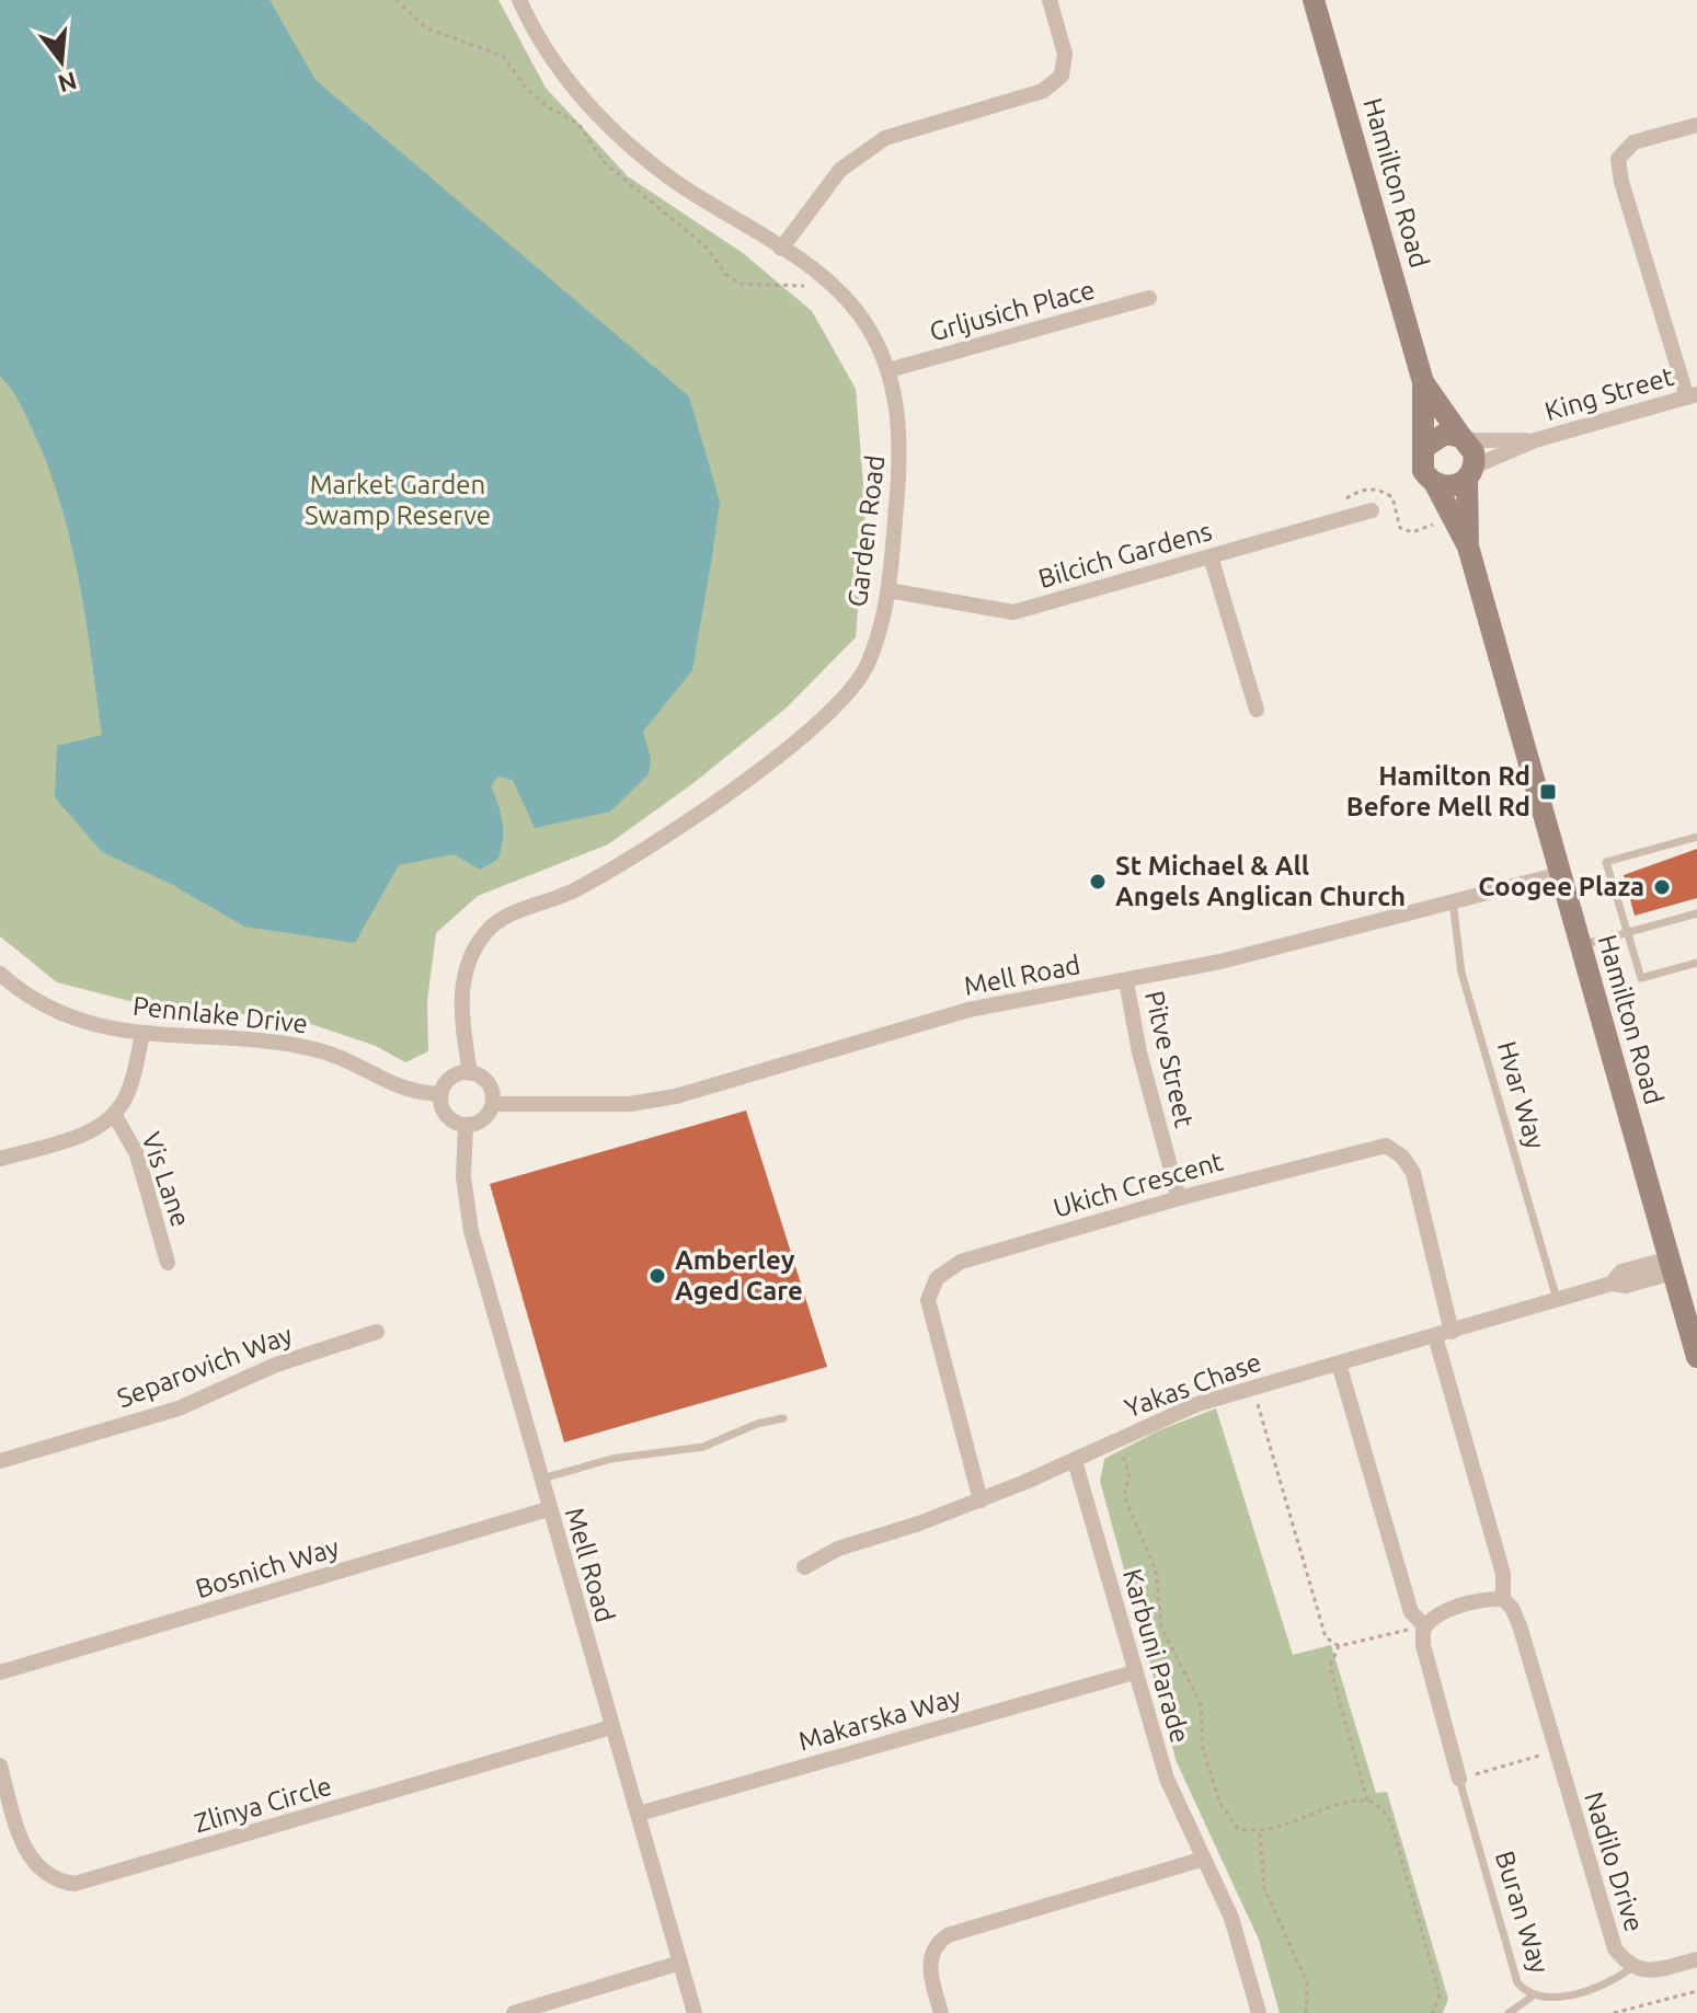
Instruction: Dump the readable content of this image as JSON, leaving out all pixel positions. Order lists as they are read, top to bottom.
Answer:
{
  "streets": {
    "main road": ["Hamilton Road"],
    "street": [
      "Grljusich Place",
      "King Street",
      "Garden Road",
      "Bilcich Gardens",
      "Mell Road",
      "Pennlake Drive",
      "Pitve Street",
      "Vis Lane",
      "Ukich Crescent",
      "Separovich Way",
      "Yakas Chase",
      "Bosnich Way",
      "Karbuni Parade",
      "Makarska Way",
      "Zlinya Circle",
      "Nadilo Drive"
    ],
    "lane": ["Hvar Way", "Buran Way"]
  },
  "crossings": [
    ["Hamilton Road", "King Street"],
    ["Hamilton Road", "Mell Road"],
    ["Hamilton Road", "Yakas Chase"],
    ["Grljusich Place", "Garden Road"],
    ["Garden Road", "Bilcich Gardens"],
    ["Garden Road", "Mell Road"],
    ["Garden Road", "Pennlake Drive"],
    ["Mell Road", "Pennlake Drive"],
    ["Mell Road", "Pitve Street"],
    ["Mell Road", "Hvar Way"],
    ["Mell Road", "Bosnich Way"],
    ["Mell Road", "Makarska Way"],
    ["Mell Road", "Zlinya Circle"],
    ["Pitve Street", "Ukich Crescent"],
    ["Hvar Way", "Yakas Chase"],
    ["Ukich Crescent", "Yakas Chase"],
    ["Yakas Chase", "Karbuni Parade"],
    ["Yakas Chase", "Nadilo Drive"],
    ["Karbuni Parade", "Makarska Way"],
    ["Nadilo Drive", "Buran Way"]
  ],
  "parks": ["Market Garden Swamp Reserve"],
  "places": {
    "transit": ["Hamilton Rd Before Mell Rd"],
    "other": ["St Michael & All Angels Anglican Church", "Coogee Plaza", "Amberley Aged Care"]
  },
  "north": "bottom"
}
